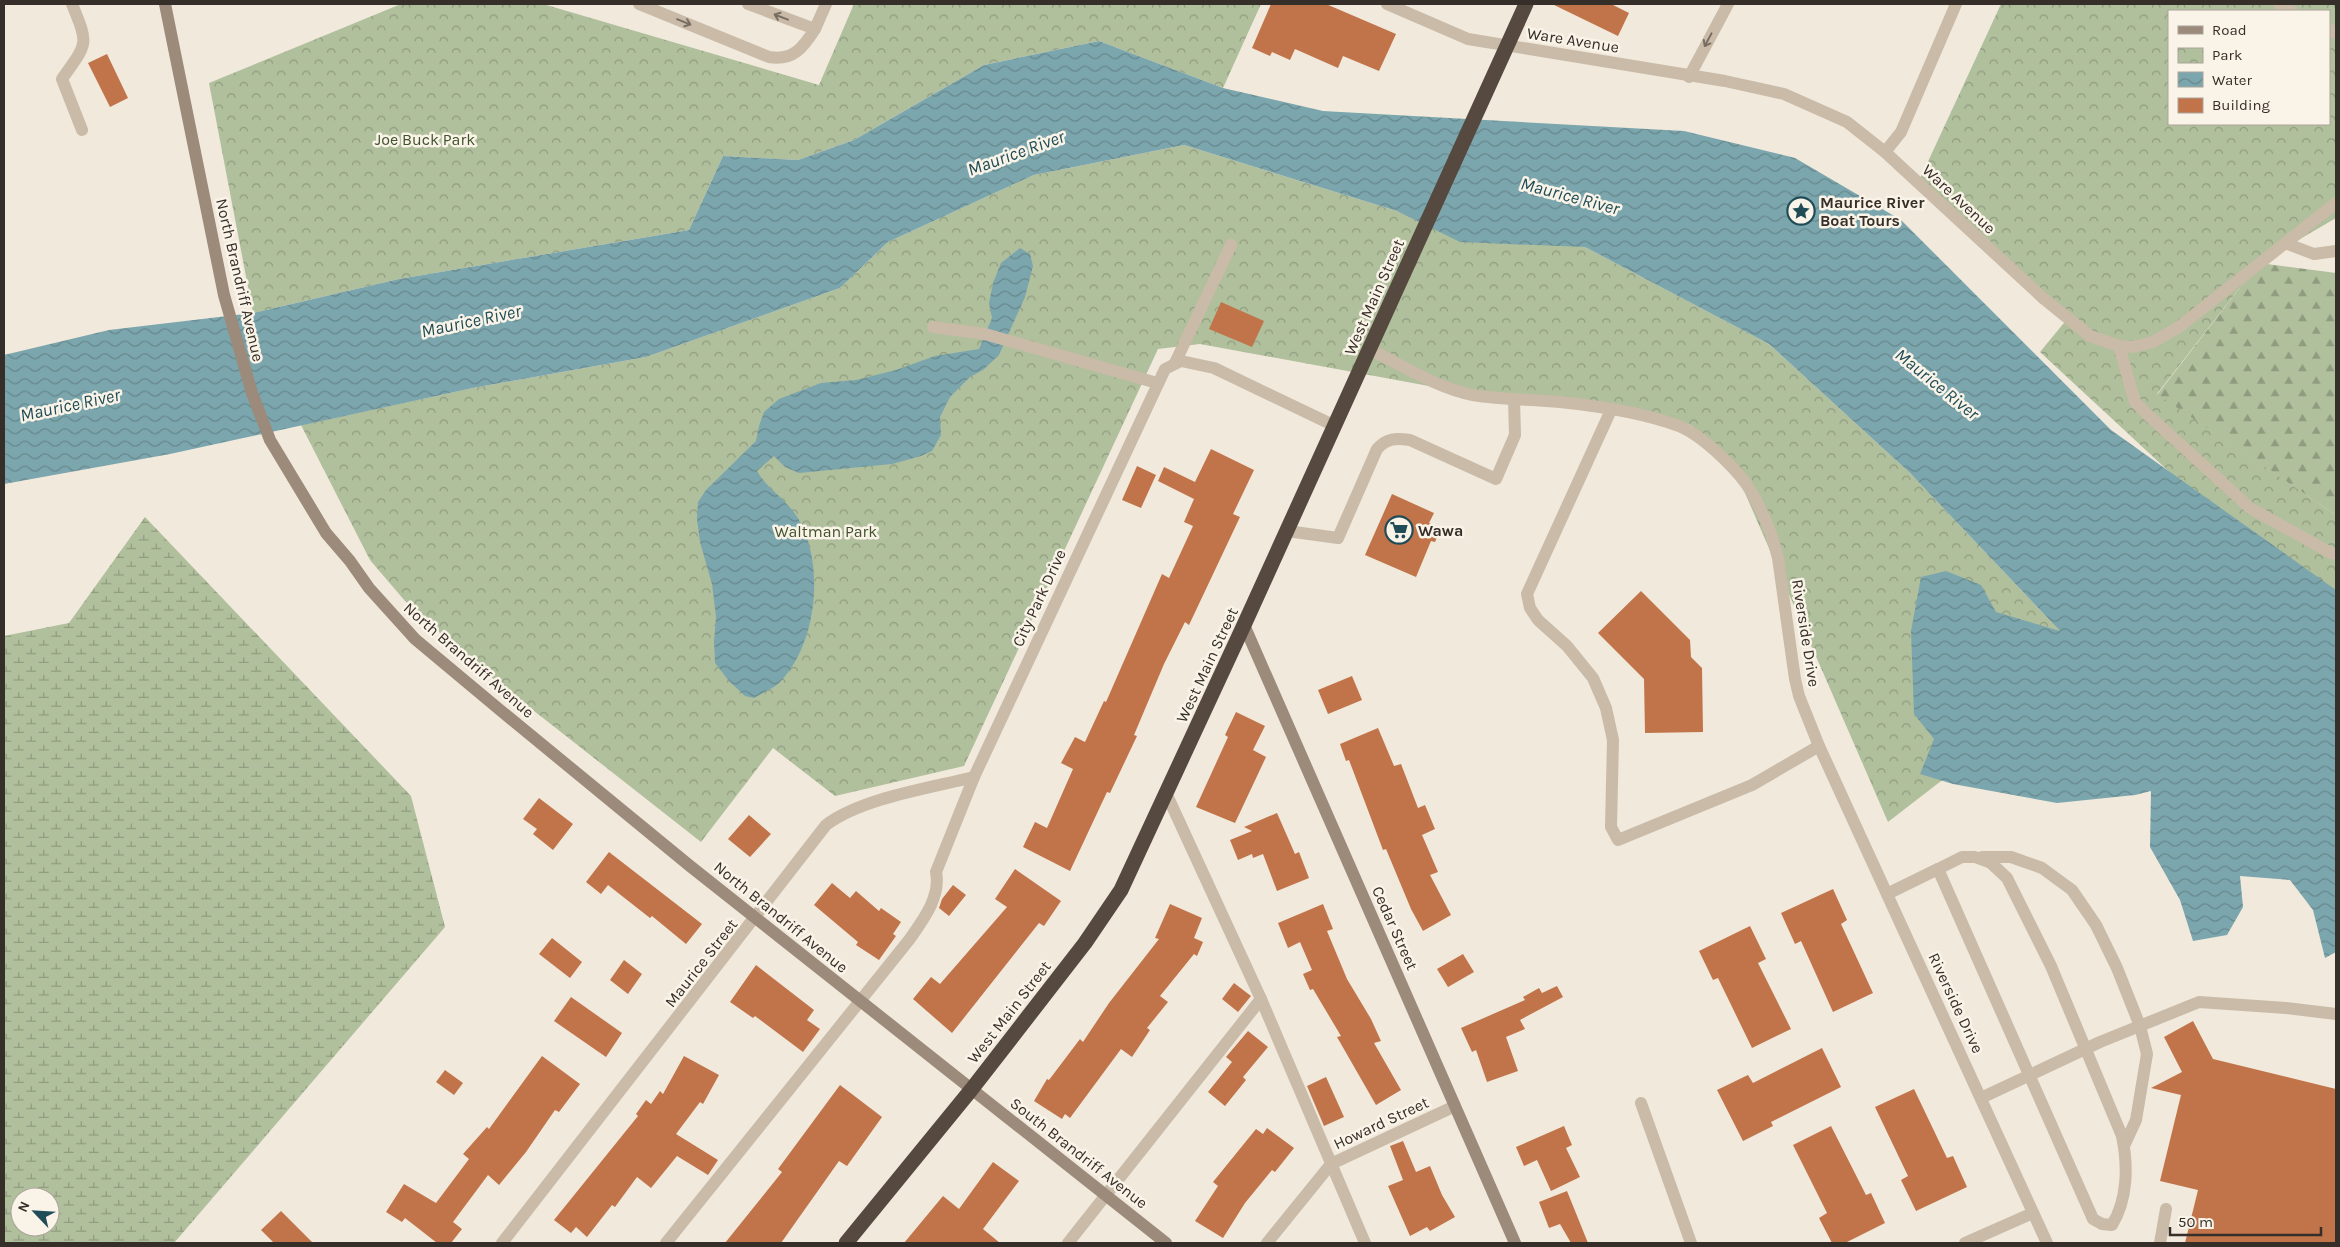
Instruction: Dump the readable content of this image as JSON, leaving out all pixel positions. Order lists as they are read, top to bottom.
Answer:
{
  "streets": {
    "highway": ["West Main Street"],
    "main road": ["North Brandriff Avenue", "Cedar Street", "South Brandriff Avenue"],
    "street": [
      "Ware Avenue",
      "City Park Drive",
      "Riverside Drive",
      "Maurice Street",
      "Howard Street"
    ]
  },
  "crossings": [
    ["Ware Avenue", "West Main Street"],
    ["North Brandriff Avenue", "West Main Street"],
    ["North Brandriff Avenue", "City Park Drive"],
    ["North Brandriff Avenue", "Maurice Street"],
    ["North Brandriff Avenue", "South Brandriff Avenue"],
    ["West Main Street", "Riverside Drive"],
    ["West Main Street", "Cedar Street"],
    ["West Main Street", "South Brandriff Avenue"],
    ["City Park Drive", "Maurice Street"],
    ["Cedar Street", "Howard Street"]
  ],
  "water": ["Maurice River"],
  "parks": ["Joe Buck Park", "Waltman Park"],
  "places": {
    "place": ["Maurice River Boat Tours"],
    "supermarket": ["Wawa"]
  },
  "legend": [
    "Road",
    "Park",
    "Water",
    "Building"
  ],
  "scale_bar": "50 m",
  "north": "top left"
}
